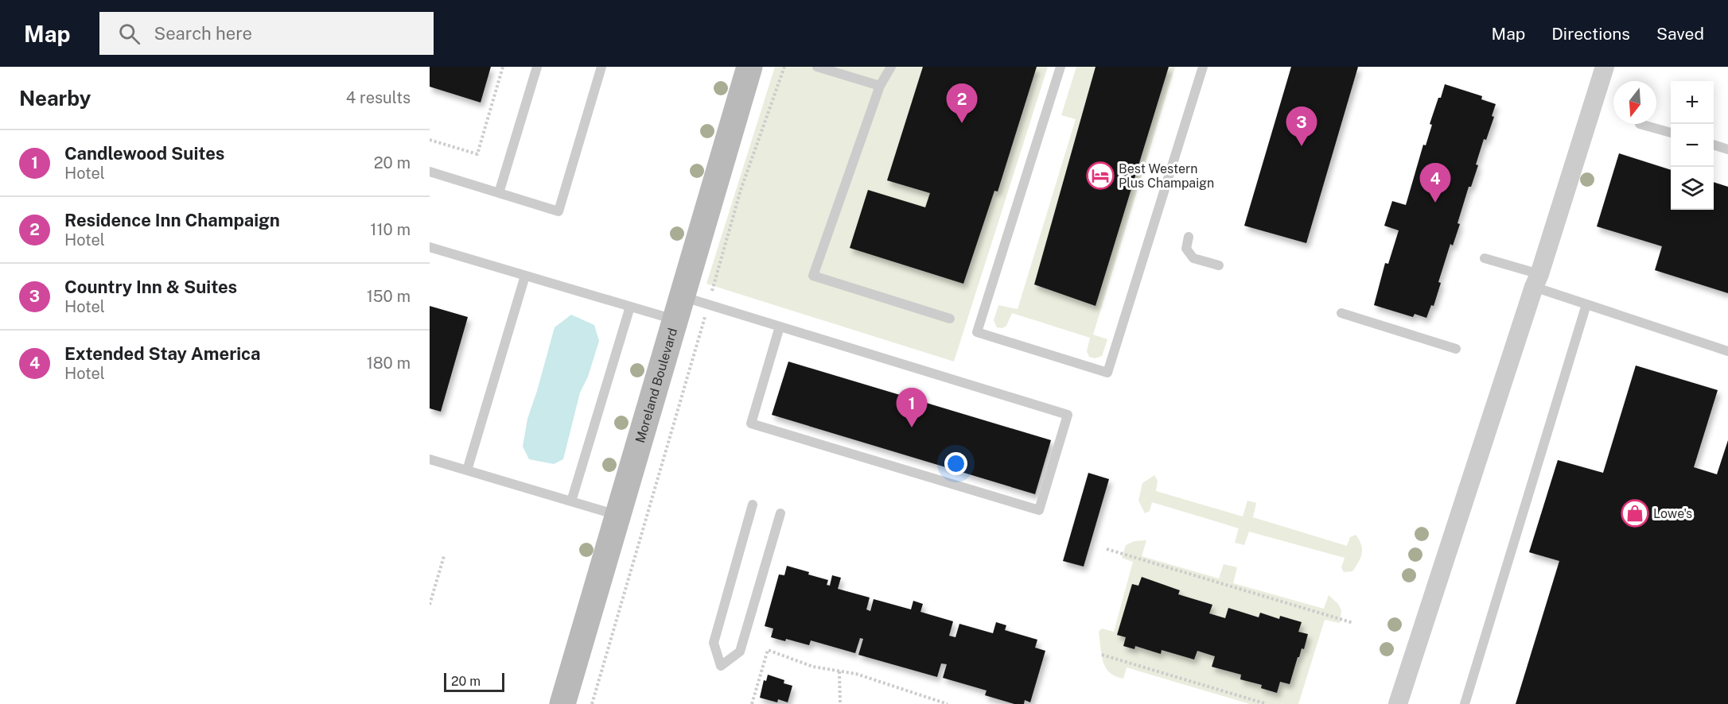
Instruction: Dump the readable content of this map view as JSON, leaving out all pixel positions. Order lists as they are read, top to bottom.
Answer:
{
  "streets": {
    "street": ["Moreland Boulevard"]
  },
  "places": {
    "hotel": ["Best Western Plus Champaign"],
    "shop": ["Lowe's"]
  },
  "scale_bar": "20 m",
  "north": "bottom",
  "page": {
    "header": "Map",
    "search": "Search here",
    "nav": ["Map", "Directions", "Saved"],
    "heading": ["Nearby", "4 results"],
    "map_buttons": ["+", "−"],
    "pins": [
      "2",
      "3",
      "4",
      "1"
    ],
    "list": [
      {
        "mark": "1",
        "name": "Candlewood Suites",
        "note": "Hotel",
        "value": "20 m"
      },
      {
        "mark": "2",
        "name": "Residence Inn Champaign",
        "note": "Hotel",
        "value": "110 m"
      },
      {
        "mark": "3",
        "name": "Country Inn & Suites",
        "note": "Hotel",
        "value": "150 m"
      },
      {
        "mark": "4",
        "name": "Extended Stay America",
        "note": "Hotel",
        "value": "180 m"
      }
    ],
    "scale": "20 m"
  }
}
